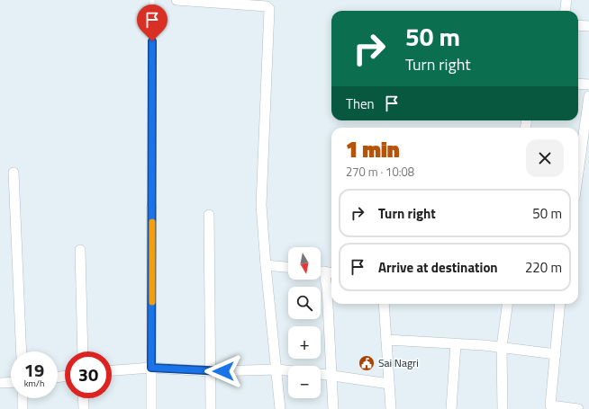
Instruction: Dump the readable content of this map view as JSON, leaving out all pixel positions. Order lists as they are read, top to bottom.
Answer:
{
  "places": {
    "public building": ["Sai Nagri"]
  },
  "north": "bottom",
  "page": {
    "turn": ["50 m", "Turn right"],
    "then": "Then",
    "heading": ["1 min", "270 m · 10:08"],
    "list": [
      {
        "name": "Turn right",
        "value": "50 m"
      },
      {
        "name": "Arrive at destination",
        "value": "220 m"
      }
    ],
    "map_buttons": ["+", "−"],
    "speed": "19 km/h",
    "limit": "30"
  }
}
